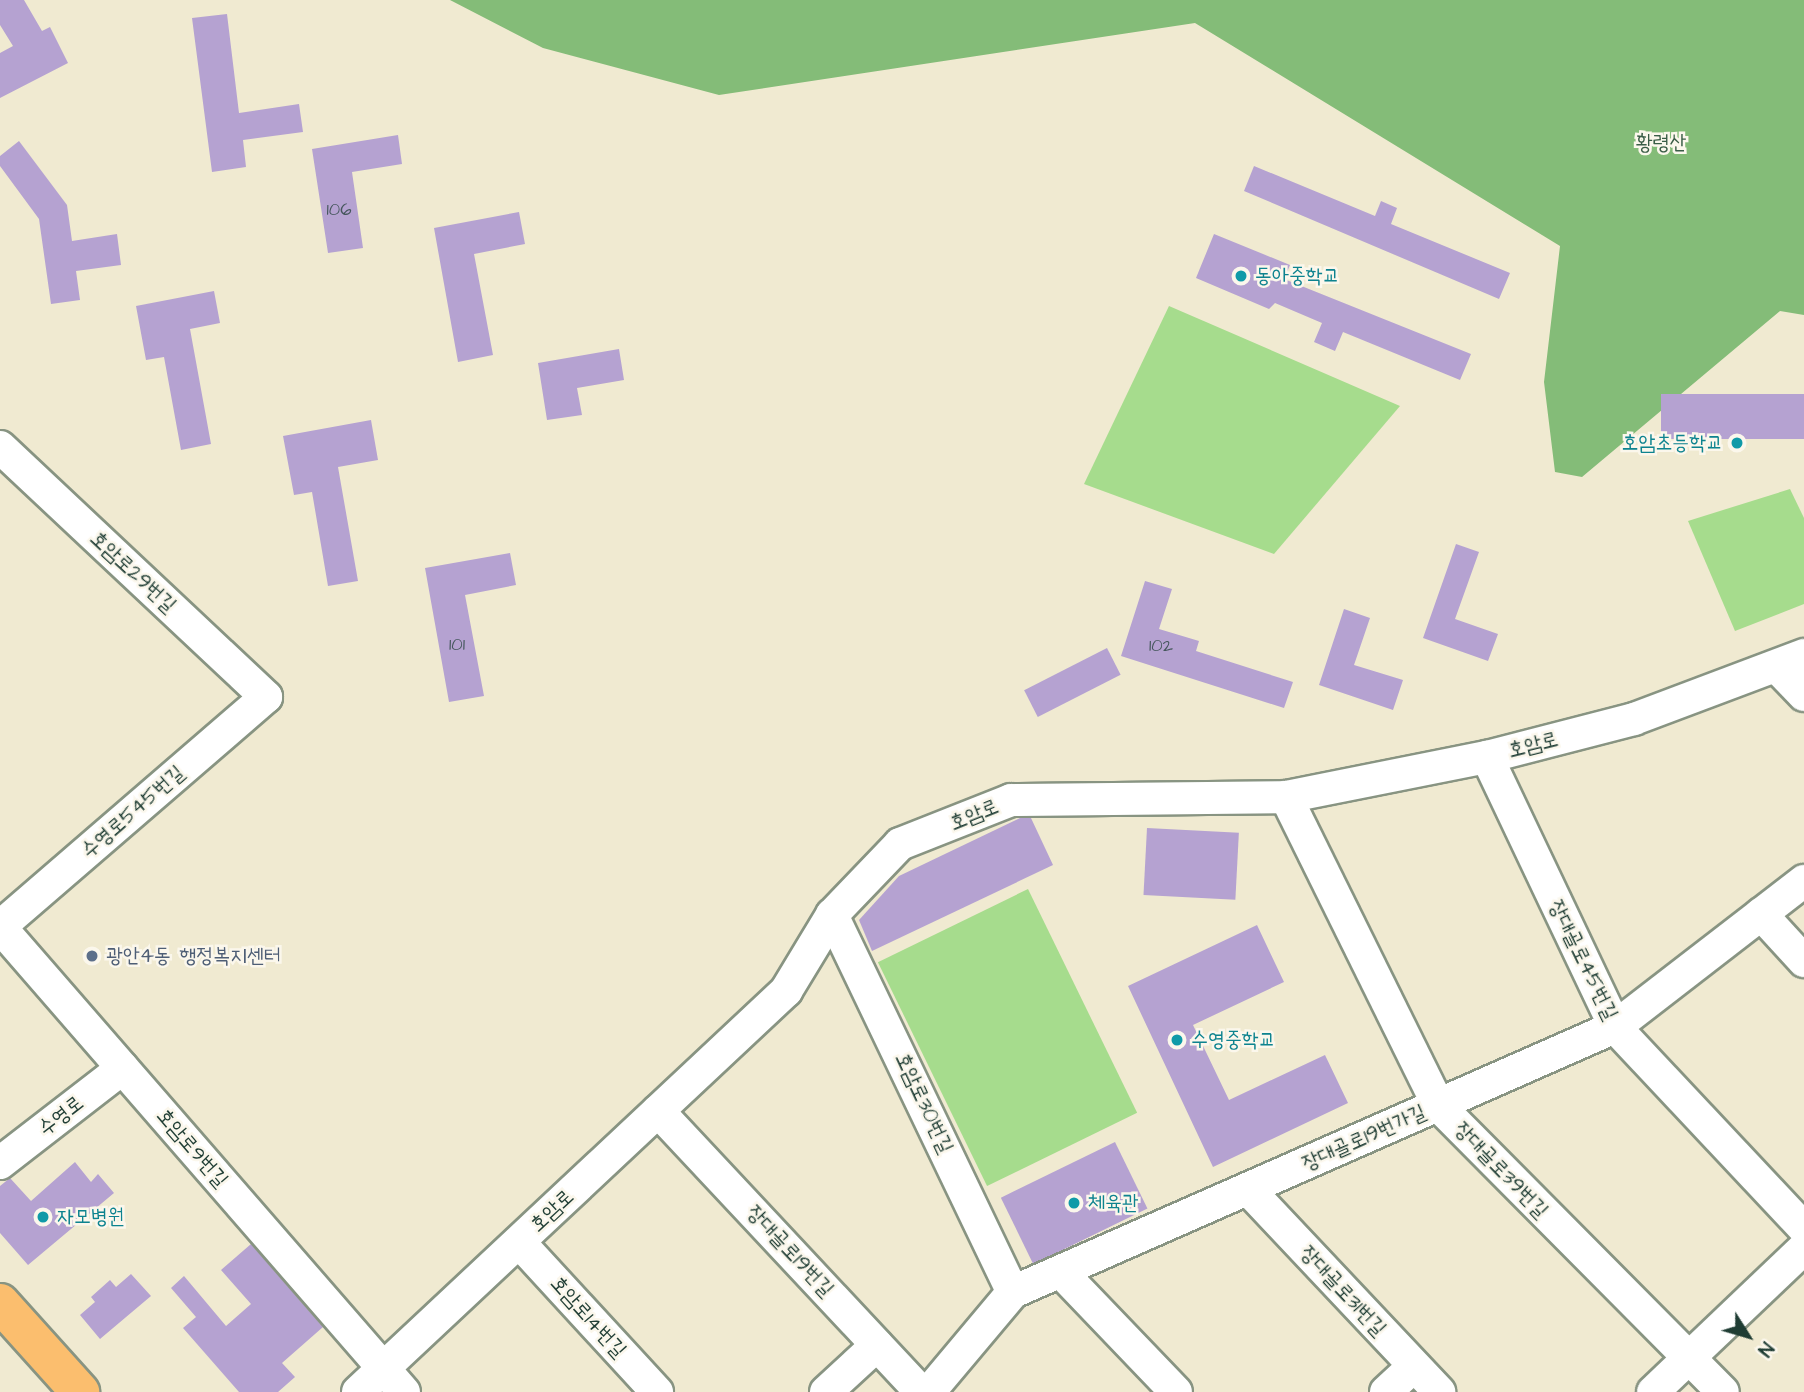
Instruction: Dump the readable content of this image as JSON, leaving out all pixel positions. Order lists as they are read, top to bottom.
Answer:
{
  "streets": {
    "street": [
      "호암로29번길",
      "호암로",
      "수영로545번길",
      "장대골로45번길",
      "호암로30번길",
      "수영로",
      "장대골로19번가길",
      "호암로9번길",
      "장대골로39번길",
      "장대골로19번길",
      "장대골로31번길",
      "호암로14번길"
    ]
  },
  "crossings": [
    ["호암로29번길", "수영로545번길"],
    ["호암로", "장대골로45번길"],
    ["호암로", "호암로30번길"],
    ["호암로", "호암로9번길"],
    ["호암로", "장대골로39번길"],
    ["호암로", "장대골로19번길"],
    ["호암로", "호암로14번길"],
    ["수영로545번길", "호암로9번길"],
    ["장대골로45번길", "장대골로19번가길"],
    ["호암로30번길", "장대골로19번가길"],
    ["수영로", "호암로9번길"],
    ["장대골로19번가길", "장대골로39번길"],
    ["장대골로19번가길", "장대골로31번길"]
  ],
  "parks": ["황령산"],
  "places": [
    "동아중학교",
    "호암초등학교",
    "광안4동 행정복지센터",
    "수영중학교",
    "체육관",
    "자모병원"
  ],
  "house_numbers": ["106", "101", "102"],
  "north": "bottom right"
}
